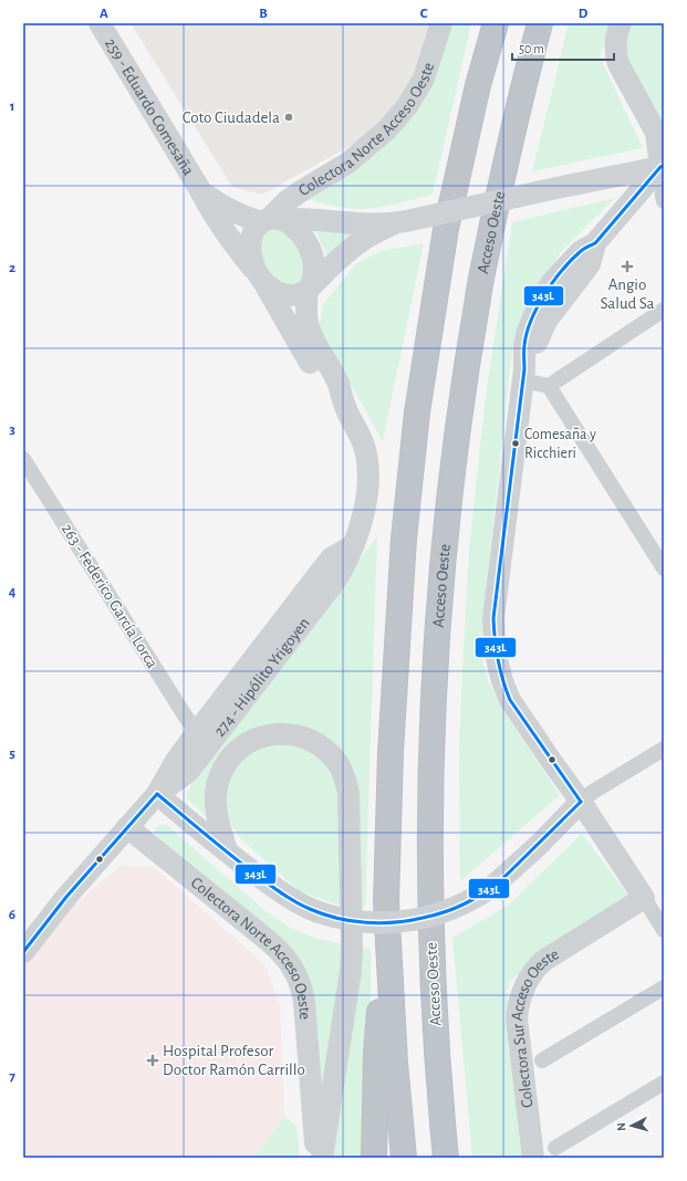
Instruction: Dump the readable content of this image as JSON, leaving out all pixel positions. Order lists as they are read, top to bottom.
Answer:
{
  "streets": {
    "highway": ["Acceso Oeste"],
    "street": [
      "259 - Eduardo Comesaña",
      "Colectora Norte Acceso Oeste",
      "263 - Federico García Lorca",
      "274 - Hipólito Yrigoyen",
      "Colectora Sur Acceso Oeste"
    ]
  },
  "crossings": [
    ["259 - Eduardo Comesaña", "Colectora Norte Acceso Oeste"],
    ["259 - Eduardo Comesaña", "274 - Hipólito Yrigoyen"],
    ["Colectora Norte Acceso Oeste", "274 - Hipólito Yrigoyen"],
    ["263 - Federico García Lorca", "274 - Hipólito Yrigoyen"]
  ],
  "places": {
    "other": ["Coto Ciudadela", "Comesaña y Ricchieri"],
    "health": ["Angio Salud Sa", "Hospital Profesor Doctor Ramón Carrillo"]
  },
  "lines": ["transit line 343L"],
  "scale_bar": "50 m",
  "north": "left",
  "grid": {
    "columns": [
      "A",
      "B",
      "C",
      "D"
    ],
    "rows": [
      "1",
      "2",
      "3",
      "4",
      "5",
      "6",
      "7"
    ]
  }
}
